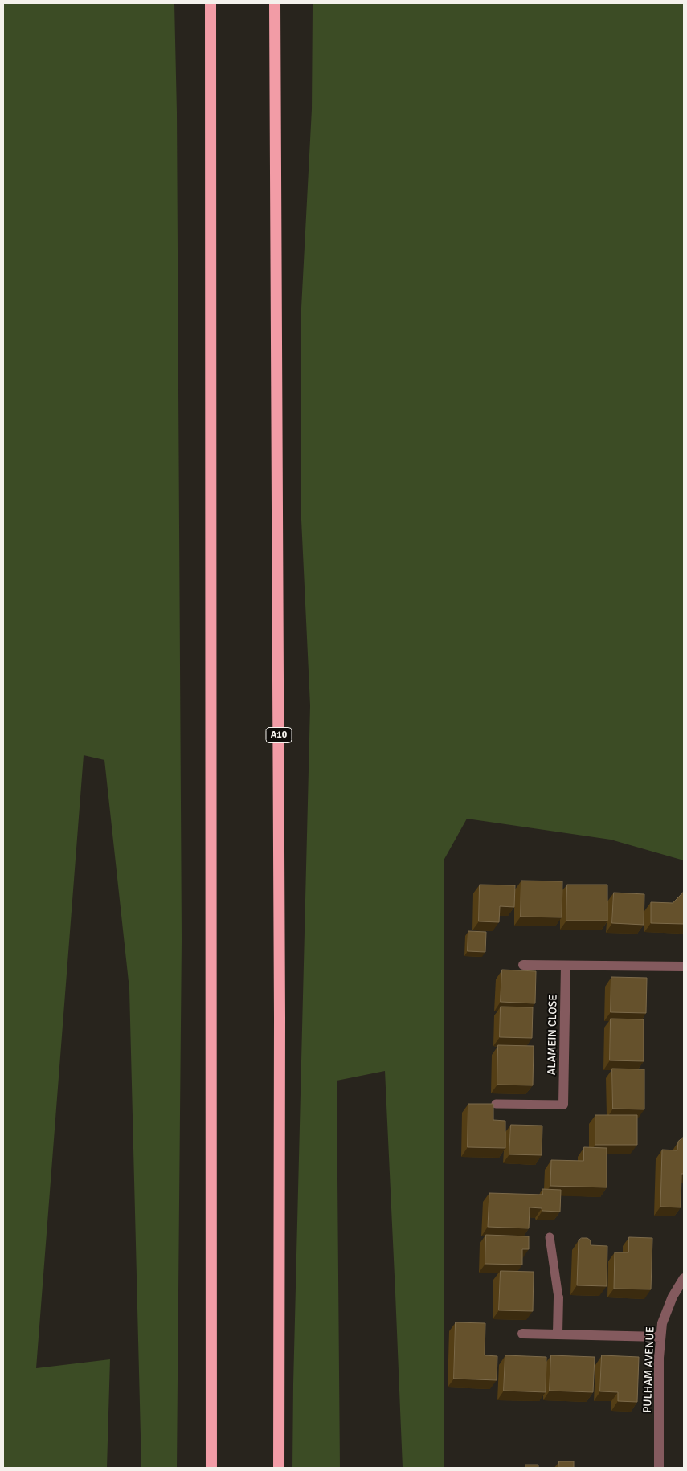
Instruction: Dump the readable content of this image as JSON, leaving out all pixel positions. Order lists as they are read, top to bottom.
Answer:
{
  "streets": {
    "highway": ["A10"],
    "street": ["ALAMEIN CLOSE", "PULHAM AVENUE"]
  }
}
